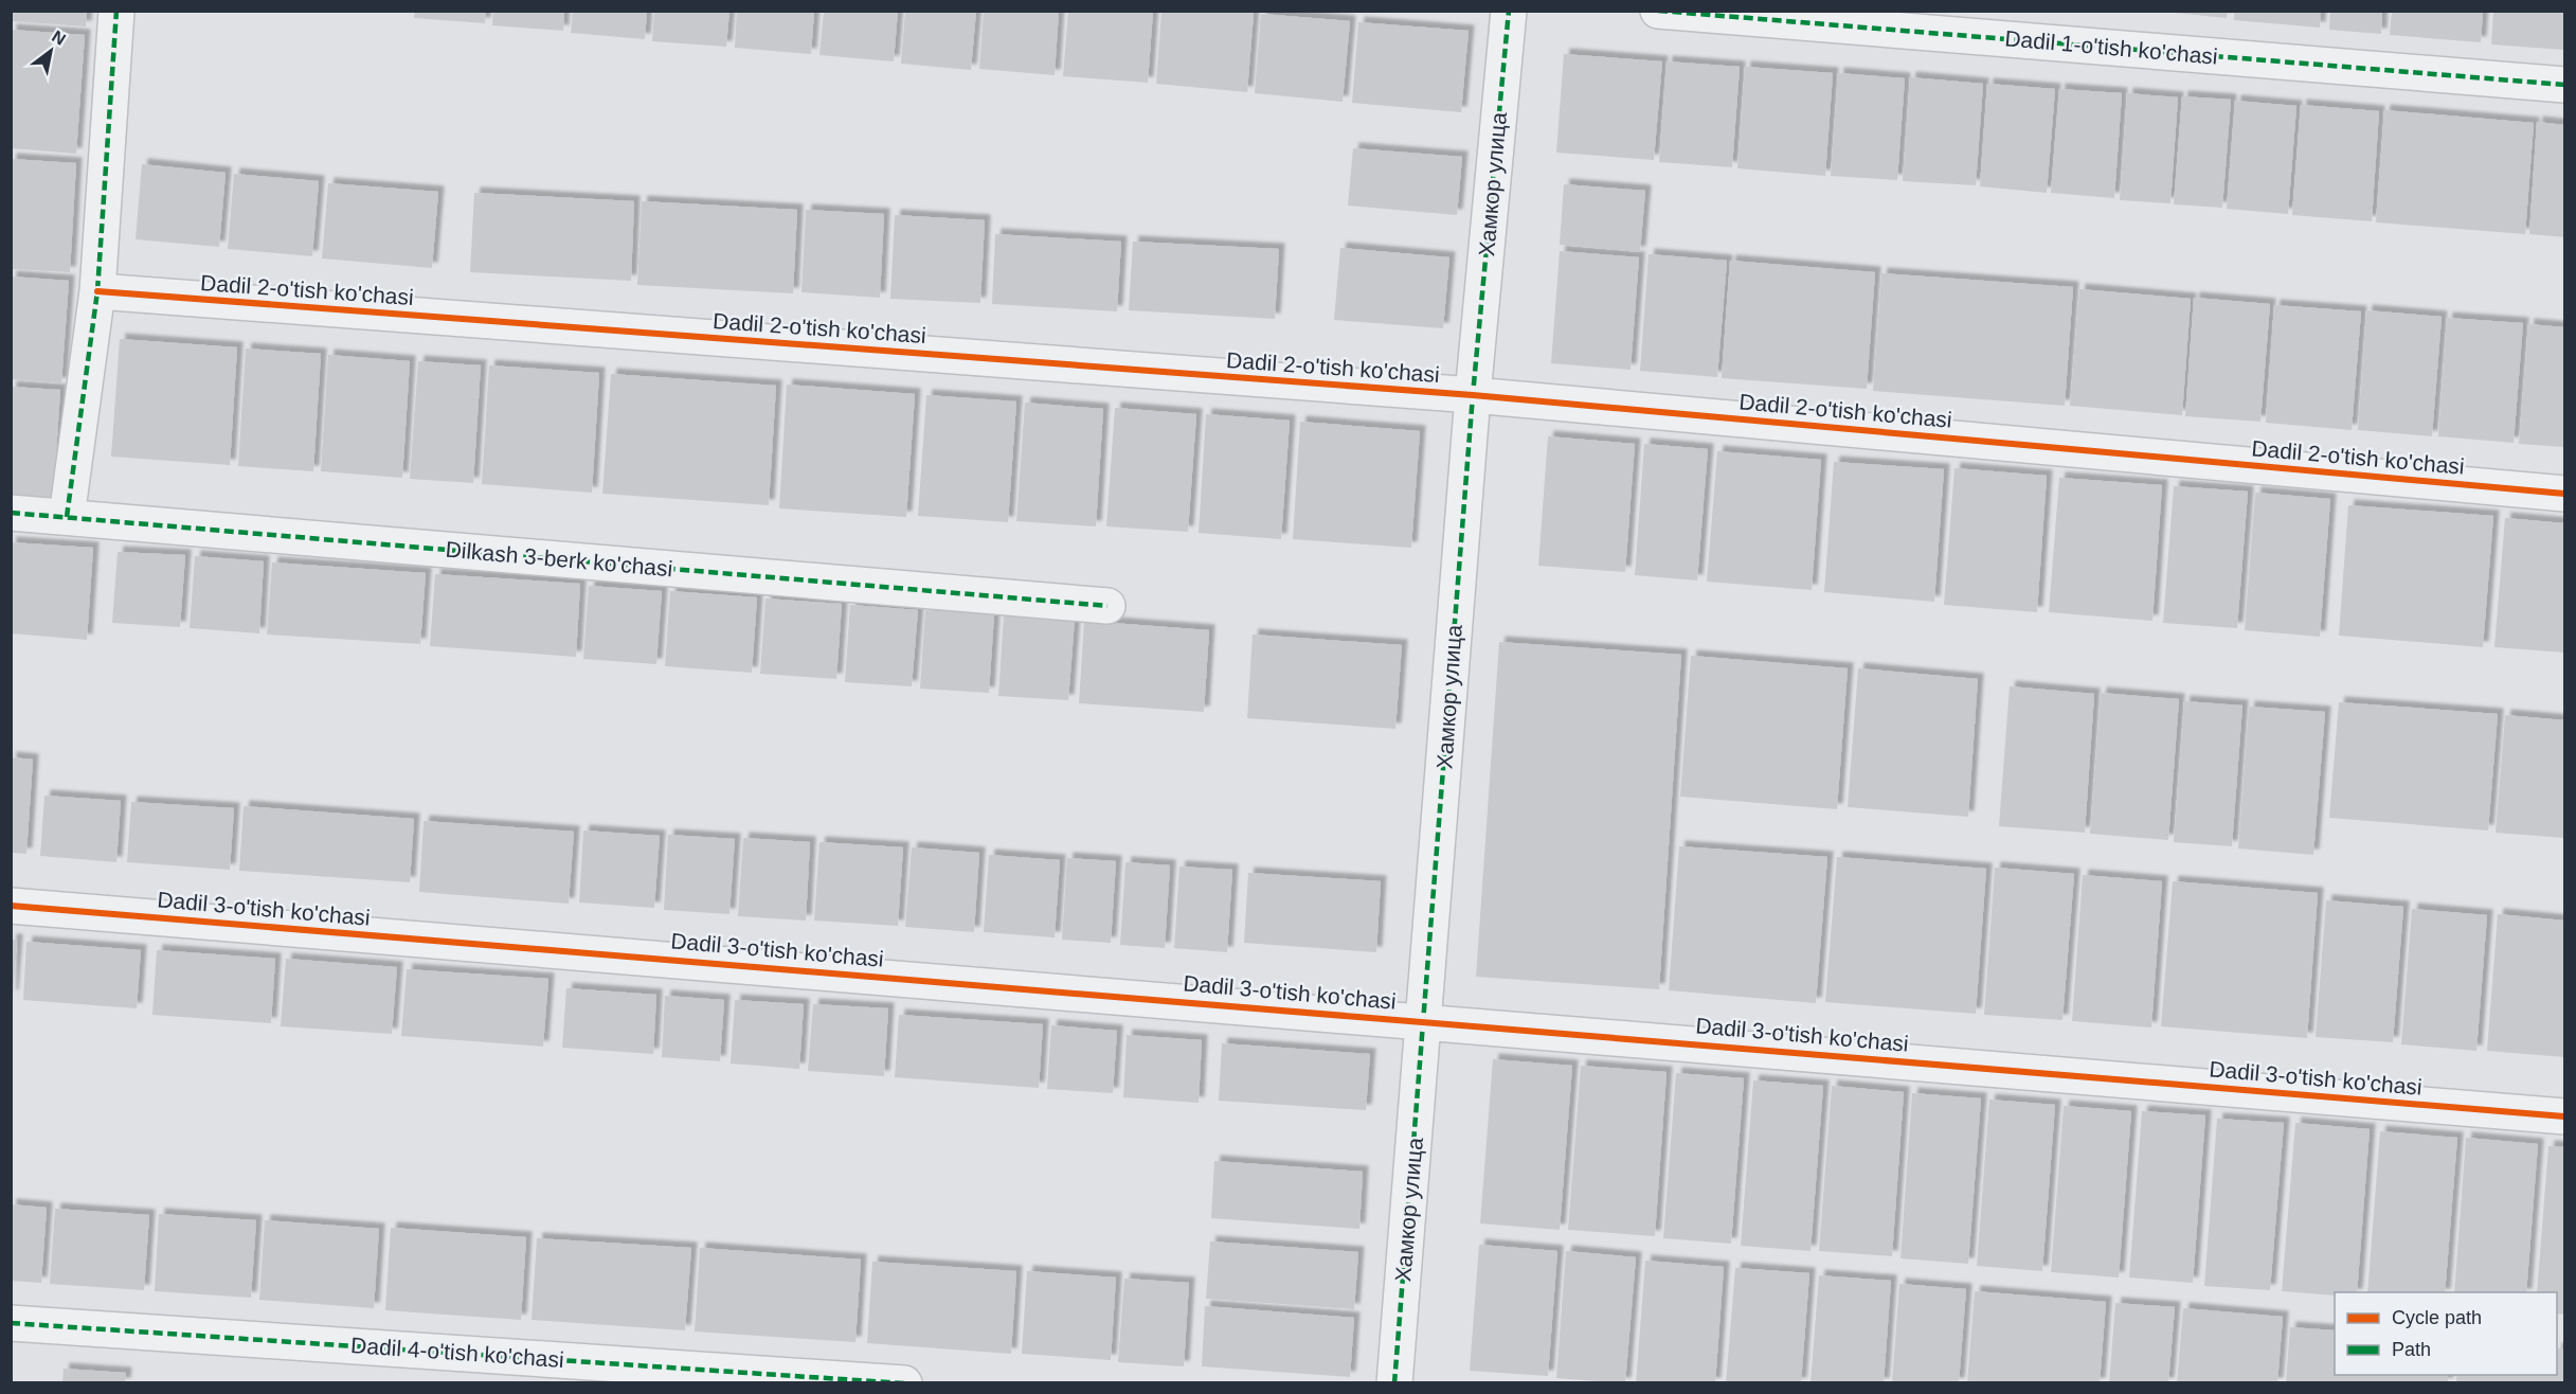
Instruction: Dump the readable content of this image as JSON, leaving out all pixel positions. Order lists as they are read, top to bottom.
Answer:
{
  "streets": {
    "street": [
      "Dadil 1-o'tish ko'chasi",
      "Хамкор улица",
      "Dadil 2-o'tish ko'chasi",
      "Dilkash 3-berk ko'chasi",
      "Dadil 3-o'tish ko'chasi",
      "Dadil 4-o'tish ko'chasi"
    ]
  },
  "crossings": [
    ["Хамкор улица", "Dadil 2-o'tish ko'chasi"],
    ["Хамкор улица", "Dadil 3-o'tish ko'chasi"]
  ],
  "legend": ["Cycle path", "Path"],
  "north": "top right"
}
